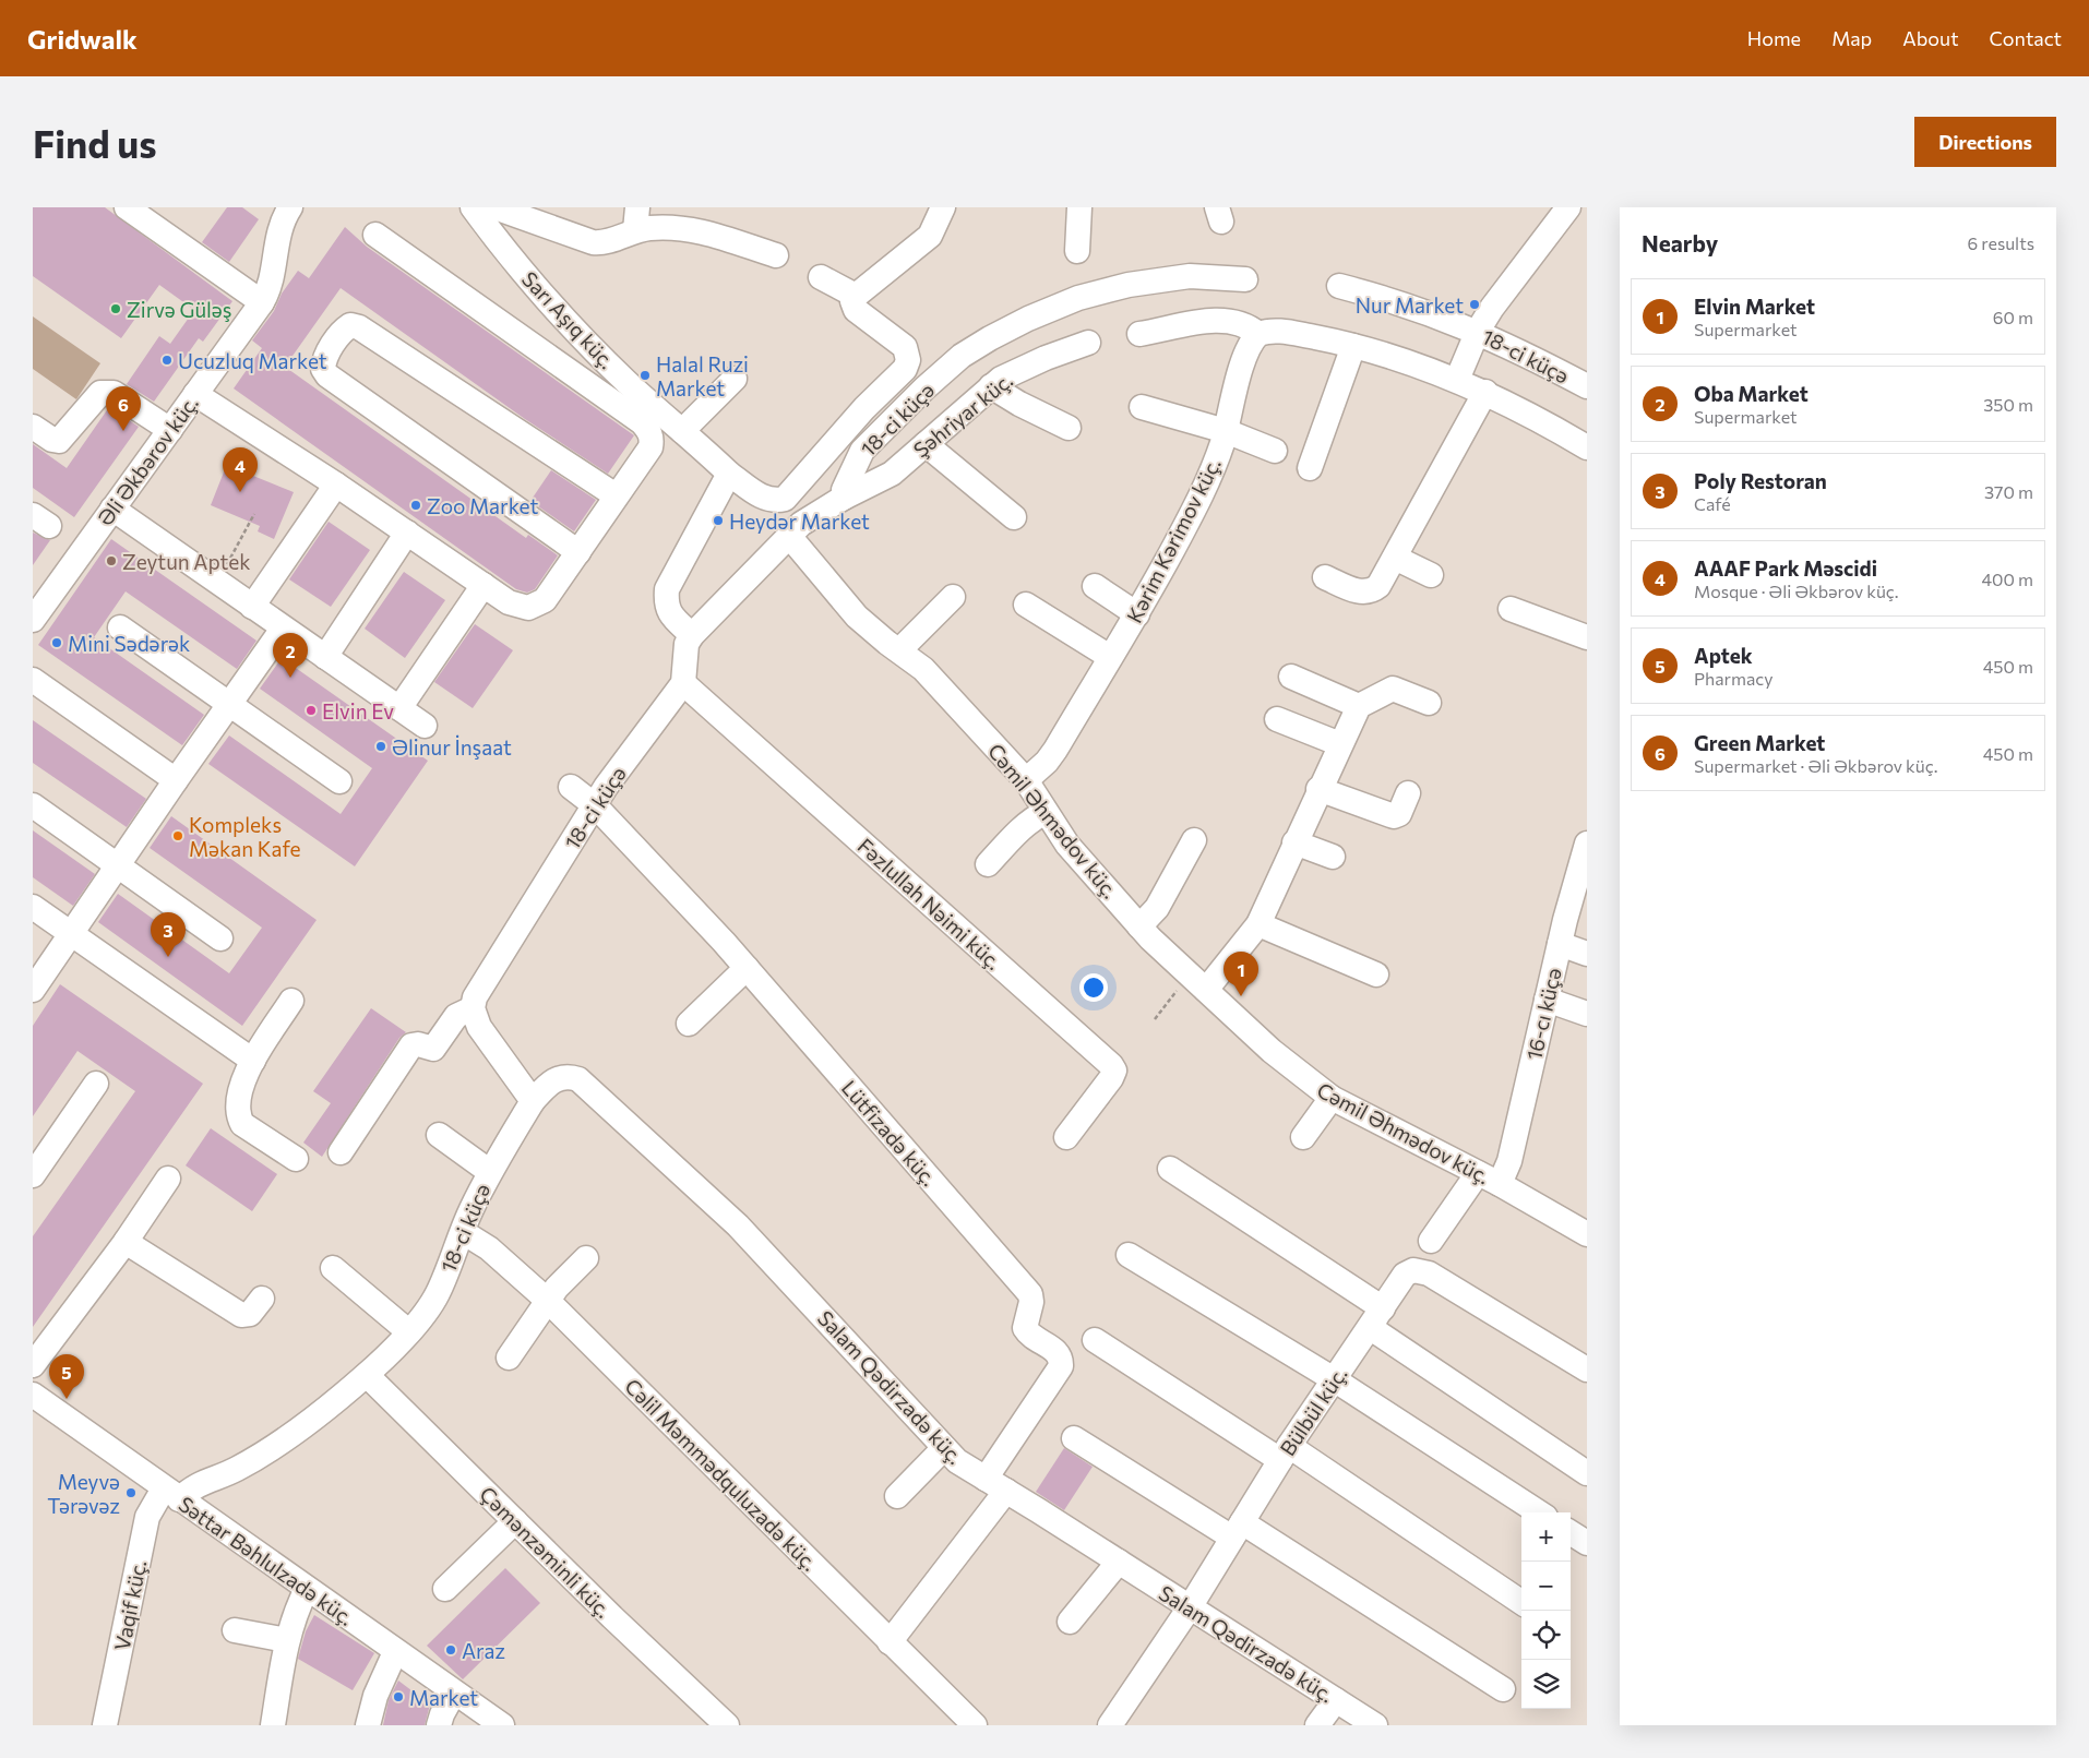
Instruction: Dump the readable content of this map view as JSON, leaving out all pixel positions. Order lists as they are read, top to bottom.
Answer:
{
  "streets": {
    "street": [
      "Sarı Aşıq küç.",
      "18-ci küçə",
      "Şəhriyar küç.",
      "Əli Əkbərov küç.",
      "Kərim Kərimov küç.",
      "Cəmil Əhmədov küç.",
      "Fəzlullah Nəimi küç.",
      "16-cı küçə",
      "Lütfizadə küç.",
      "Salam Qədirzadə küç.",
      "Bülbül küç.",
      "Cəlil Məmmədquluzadə küç.",
      "Çəmənzəminli küç.",
      "Səttar Bəhlulzadə küç.",
      "Vaqif küç."
    ]
  },
  "crossings": [
    ["18-ci küçə", "Şəhriyar küç."],
    ["18-ci küçə", "Fəzlullah Nəimi küç."],
    ["18-ci küçə", "Lütfizadə küç."],
    ["18-ci küçə", "Salam Qədirzadə küç."],
    ["18-ci küçə", "Cəlil Məmmədquluzadə küç."],
    ["18-ci küçə", "Çəmənzəminli küç."],
    ["18-ci küçə", "Səttar Bəhlulzadə küç."],
    ["18-ci küçə", "Vaqif küç."],
    ["Kərim Kərimov küç.", "Cəmil Əhmədov küç."],
    ["Cəmil Əhmədov küç.", "16-cı küçə"],
    ["Lütfizadə küç.", "Salam Qədirzadə küç."],
    ["Salam Qədirzadə küç.", "Bülbül küç."],
    ["Səttar Bəhlulzadə küç.", "Vaqif küç."]
  ],
  "places": [
    "Nur Market",
    "Zirvə Güləş",
    "Ucuzluq Market",
    "Halal Ruzi Market",
    "Zoo Market",
    "Heydər Market",
    "Zeytun Aptek",
    "Mini Sədərək",
    "Elvin Ev",
    "Əlinur İnşaat",
    "Kompleks Məkan Kafe",
    "Meyvə Tərəvəz",
    "Araz",
    "Market"
  ],
  "page": {
    "header": "Gridwalk",
    "nav": [
      "Home",
      "Map",
      "About",
      "Contact"
    ],
    "buttons": "Directions",
    "title": "Find us",
    "heading": ["Nearby", "6 results"],
    "list": [
      {
        "mark": "1",
        "name": "Elvin Market",
        "note": "Supermarket",
        "value": "60 m"
      },
      {
        "mark": "2",
        "name": "Oba Market",
        "note": "Supermarket",
        "value": "350 m"
      },
      {
        "mark": "3",
        "name": "Poly Restoran",
        "note": "Café",
        "value": "370 m"
      },
      {
        "mark": "4",
        "name": "AAAF Park Məscidi",
        "note": "Mosque · Əli Əkbərov küç.",
        "value": "400 m"
      },
      {
        "mark": "5",
        "name": "Aptek",
        "note": "Pharmacy",
        "value": "450 m"
      },
      {
        "mark": "6",
        "name": "Green Market",
        "note": "Supermarket · Əli Əkbərov küç.",
        "value": "450 m"
      }
    ],
    "pins": [
      "6",
      "4",
      "2",
      "3",
      "1",
      "5"
    ],
    "map_buttons": ["+", "−"]
  }
}
